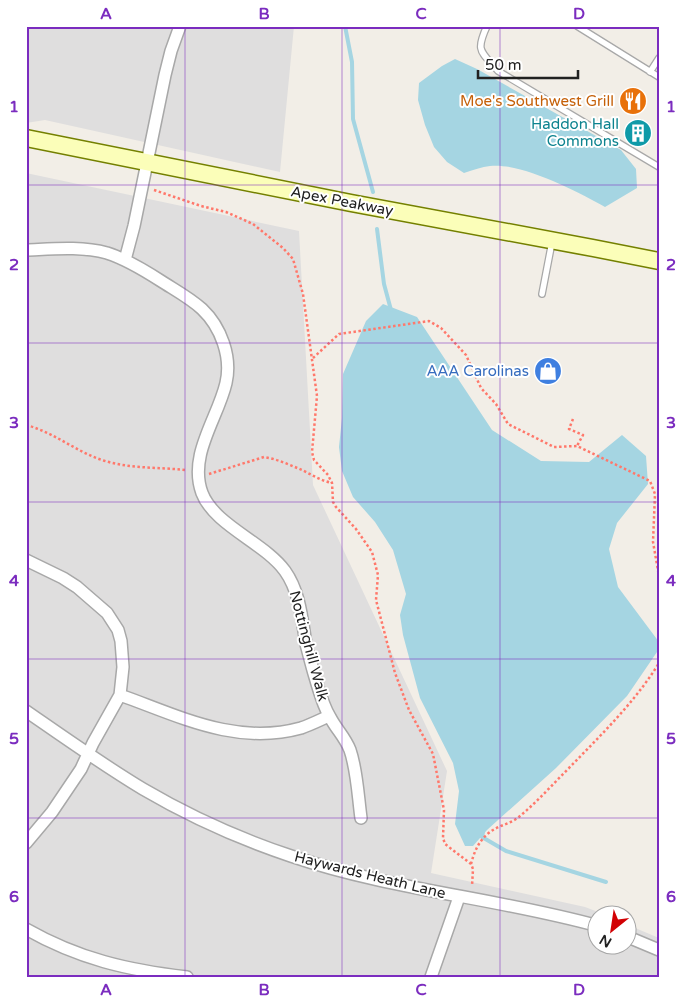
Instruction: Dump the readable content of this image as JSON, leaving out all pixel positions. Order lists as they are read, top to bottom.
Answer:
{
  "streets": {
    "main road": ["Apex Peakway"],
    "street": ["Nottinghill Walk", "Haywards Heath Lane"]
  },
  "places": {
    "restaurant": ["Moe's Southwest Grill"],
    "building": ["Haddon Hall Commons"],
    "shop": ["AAA Carolinas"]
  },
  "scale_bar": "50 m",
  "north": "bottom left",
  "grid": {
    "columns": [
      "A",
      "B",
      "C",
      "D"
    ],
    "rows": [
      "1",
      "2",
      "3",
      "4",
      "5",
      "6"
    ]
  }
}
